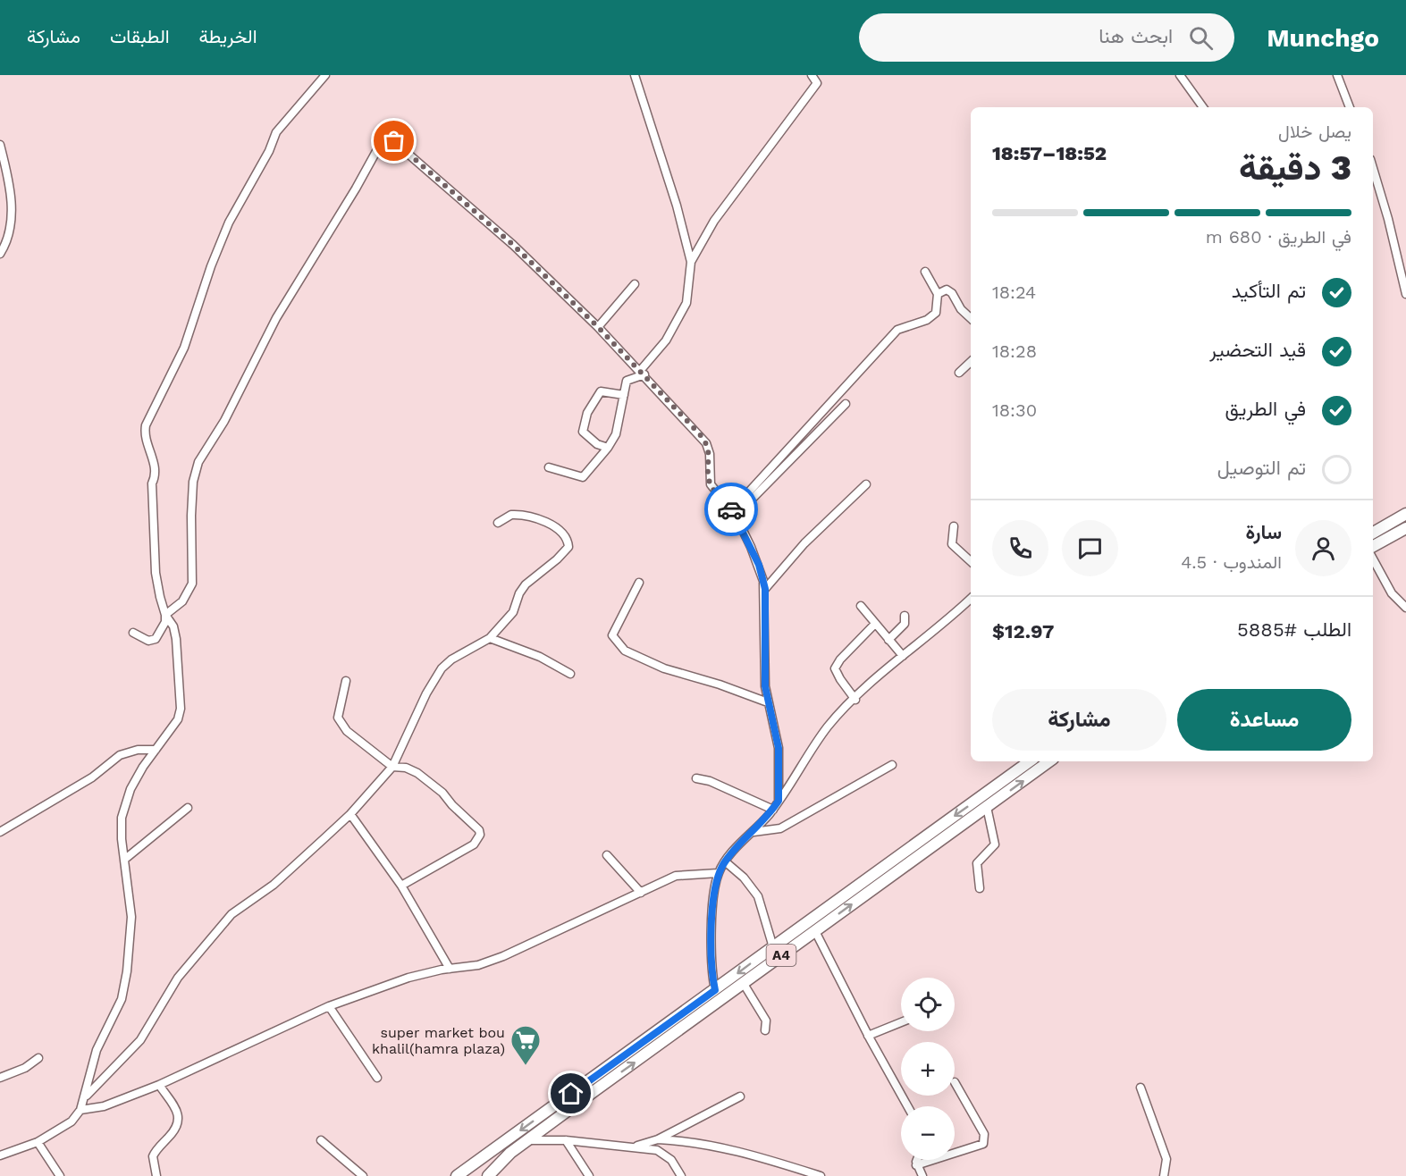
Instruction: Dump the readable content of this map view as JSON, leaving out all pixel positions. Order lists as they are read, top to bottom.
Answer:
{
  "streets": {
    "highway": ["A4"]
  },
  "places": {
    "supermarket": ["super market bou khalil(hamra plaza)"]
  },
  "page": {
    "header": "Munchgo",
    "search": "ابحث هنا",
    "nav": ["الخريطة", "الطبقات", "مشاركة"],
    "heading": ["3 دقيقة", "يصل خلال", "18:52–18:57"],
    "panel": [
      "سارة",
      "المندوب · 4.5",
      "الطلب #5885",
      "$12.97"
    ],
    "bar": "في الطريق · 680 m",
    "list": [
      ["تم التأكيد", "18:24"],
      ["قيد التحضير", "18:28"],
      ["في الطريق", "18:30"],
      "تم التوصيل"
    ],
    "buttons": ["مساعدة", "مشاركة"],
    "map_buttons": ["+", "−"]
  }
}
